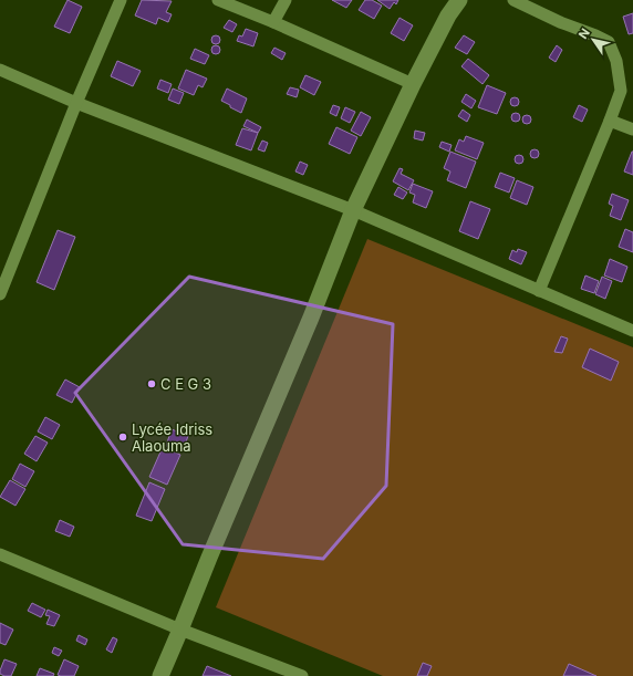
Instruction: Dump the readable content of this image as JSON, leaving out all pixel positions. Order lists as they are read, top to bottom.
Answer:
{
  "places": ["C E G 3", "Lycée Idriss Alaouma"],
  "north": "top left"
}
